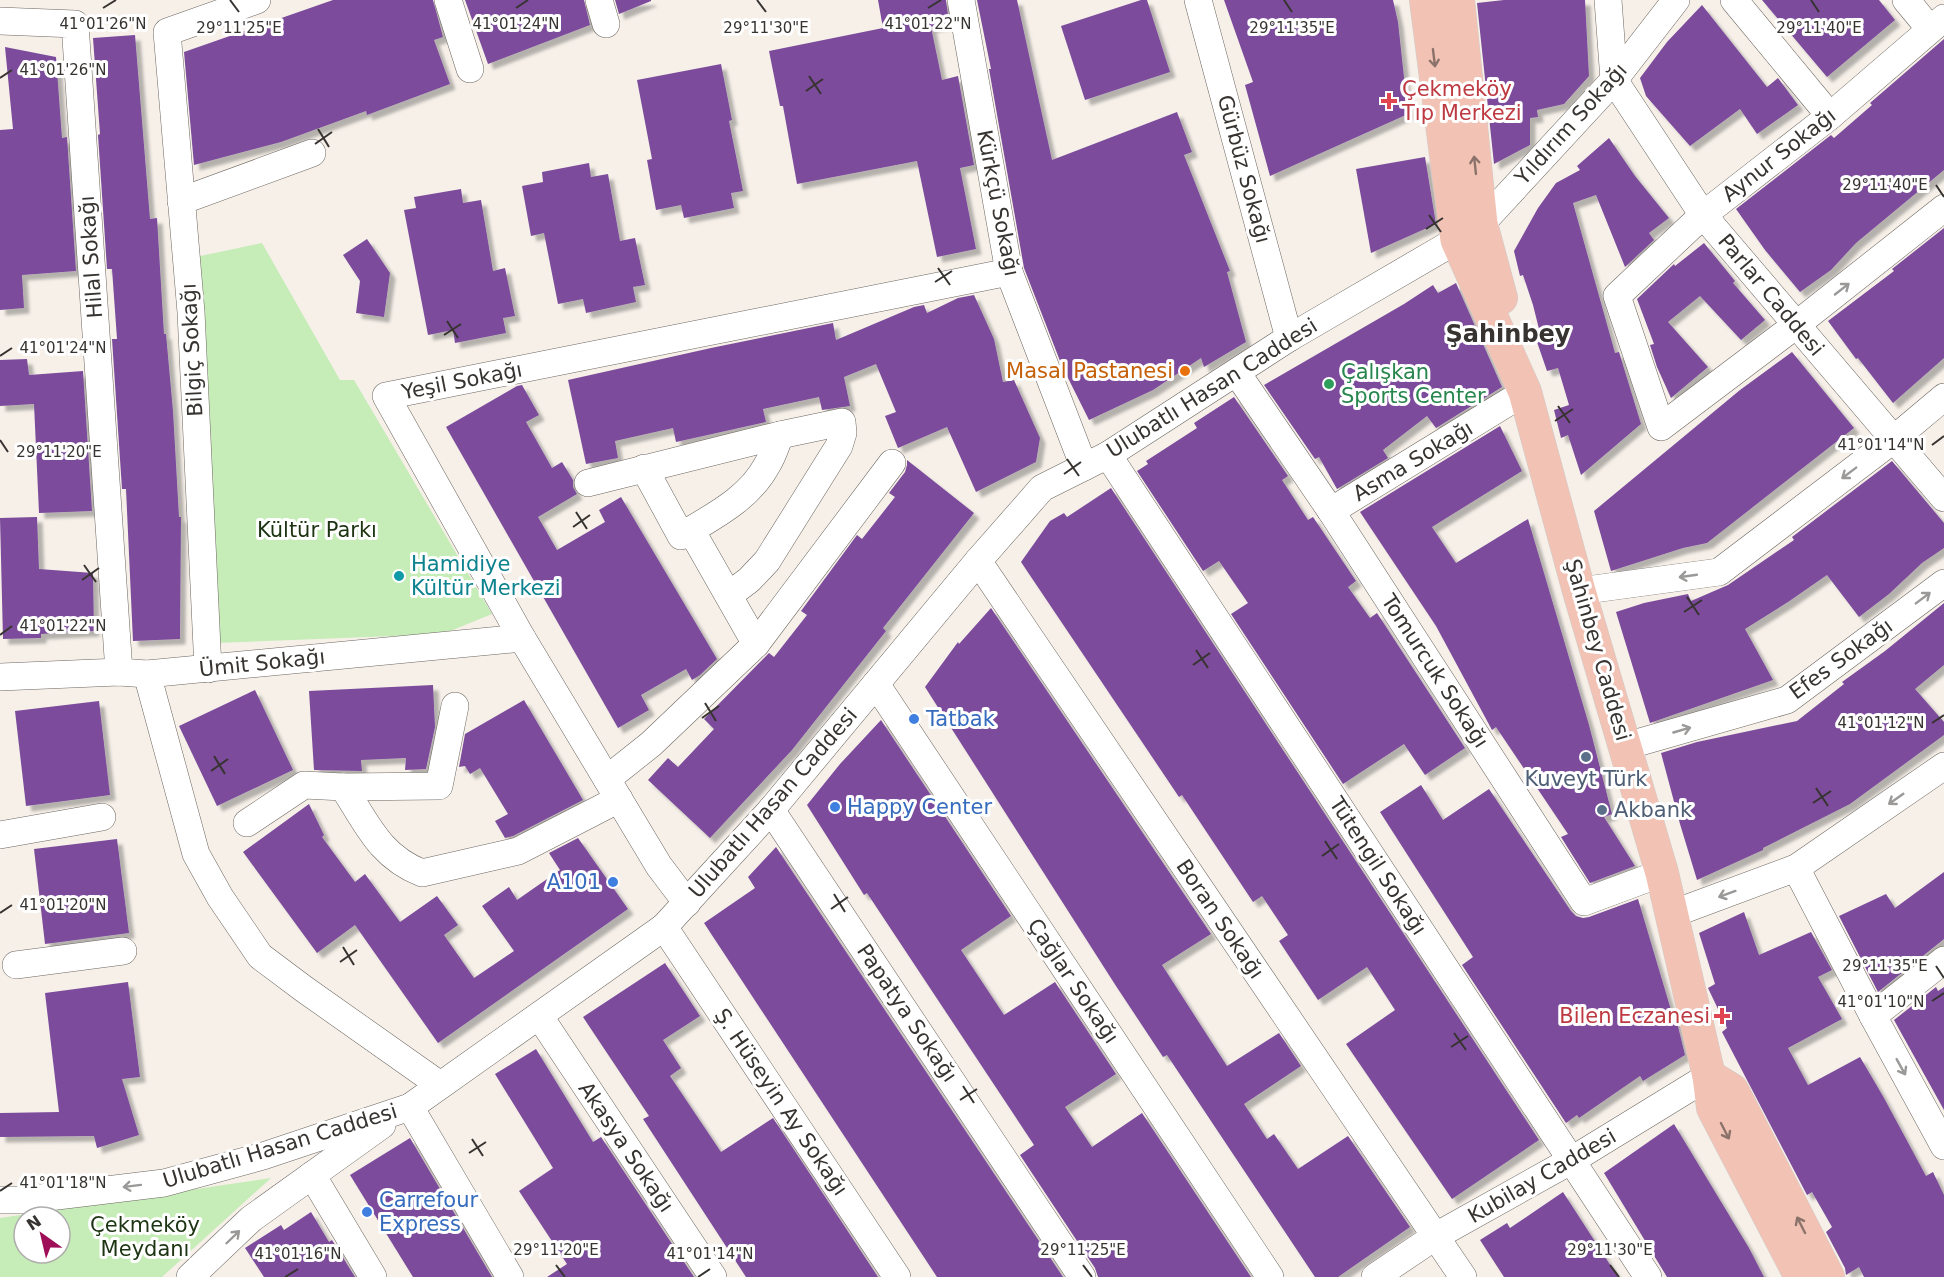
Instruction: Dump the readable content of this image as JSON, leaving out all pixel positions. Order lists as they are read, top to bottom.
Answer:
{
  "streets": {
    "main road": ["Şahinbey Caddesi"],
    "street": [
      "Yıldırım Sokağı",
      "Aynur Sokağı",
      "Gürbüz Sokağı",
      "Kürkçü Sokağı",
      "Hilal Sokağı",
      "Parlar Caddesi",
      "Bilgiç Sokağı",
      "Yeşil Sokağı",
      "Ulubatlı Hasan Caddesi",
      "Asma Sokağı",
      "Efes Sokağı",
      "Ümit Sokağı",
      "Tomurcuk Sokağı",
      "Tütengil Sokağı",
      "Boran Sokağı",
      "Çağlar Sokağı",
      "Papatya Sokağı",
      "Ş. Hüseyin Ay Sokağı",
      "Akasya Sokağı",
      "Kubilay Caddesi"
    ]
  },
  "crossings": [
    ["Yıldırım Sokağı", "Parlar Caddesi"],
    ["Yıldırım Sokağı", "Ulubatlı Hasan Caddesi"],
    ["Yıldırım Sokağı", "Şahinbey Caddesi"],
    ["Aynur Sokağı", "Parlar Caddesi"],
    ["Gürbüz Sokağı", "Ulubatlı Hasan Caddesi"],
    ["Kürkçü Sokağı", "Yeşil Sokağı"],
    ["Kürkçü Sokağı", "Ulubatlı Hasan Caddesi"],
    ["Hilal Sokağı", "Ümit Sokağı"],
    ["Bilgiç Sokağı", "Ümit Sokağı"],
    ["Yeşil Sokağı", "Ulubatlı Hasan Caddesi"],
    ["Yeşil Sokağı", "Ümit Sokağı"],
    ["Ulubatlı Hasan Caddesi", "Şahinbey Caddesi"],
    ["Ulubatlı Hasan Caddesi", "Tomurcuk Sokağı"],
    ["Ulubatlı Hasan Caddesi", "Tütengil Sokağı"],
    ["Ulubatlı Hasan Caddesi", "Boran Sokağı"],
    ["Ulubatlı Hasan Caddesi", "Çağlar Sokağı"],
    ["Ulubatlı Hasan Caddesi", "Papatya Sokağı"],
    ["Ulubatlı Hasan Caddesi", "Ş. Hüseyin Ay Sokağı"],
    ["Ulubatlı Hasan Caddesi", "Akasya Sokağı"],
    ["Asma Sokağı", "Şahinbey Caddesi"],
    ["Asma Sokağı", "Tomurcuk Sokağı"],
    ["Şahinbey Caddesi", "Efes Sokağı"],
    ["Şahinbey Caddesi", "Tomurcuk Sokağı"],
    ["Şahinbey Caddesi", "Kubilay Caddesi"],
    ["Tütengil Sokağı", "Kubilay Caddesi"],
    ["Boran Sokağı", "Kubilay Caddesi"]
  ],
  "districts": ["Şahinbey"],
  "parks": ["Kültür Parkı", "Çekmeköy Meydanı"],
  "places": {
    "health": ["Çekmeköy Tıp Merkezi", "Bilen Eczanesi"],
    "other": [
      "Masal Pastanesi",
      "Çalışkan Sports Center",
      "Hamidiye Kültür Merkezi",
      "Tatbak",
      "Kuveyt Türk",
      "Happy Center",
      "Akbank",
      "A101",
      "Carrefour Express"
    ]
  },
  "north": "top left",
  "coordinates": [
    "41°01'26\"N",
    "41°01'24\"N",
    "41°01'22\"N",
    "29°11'25\"E",
    "29°11'30\"E",
    "29°11'35\"E",
    "29°11'40\"E",
    "41°01'14\"N",
    "29°11'20\"E",
    "41°01'12\"N",
    "41°01'20\"N",
    "41°01'10\"N",
    "41°01'18\"N",
    "41°01'16\"N"
  ]
}
